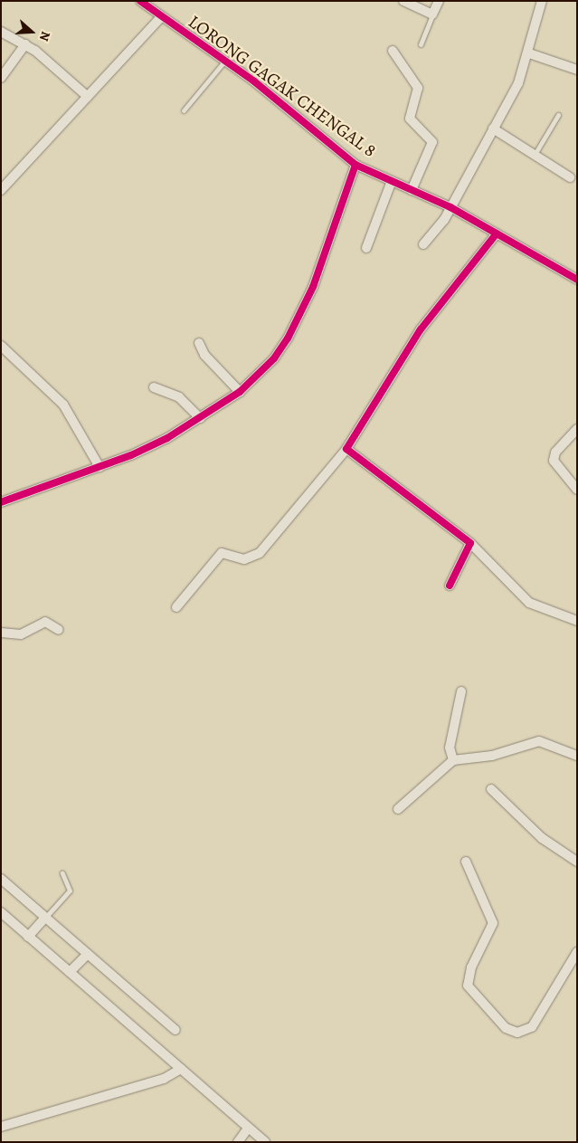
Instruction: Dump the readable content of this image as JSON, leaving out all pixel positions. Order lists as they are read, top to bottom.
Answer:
{
  "streets": {
    "street": ["LORONG GAGAK CHENGAL 8"]
  },
  "north": "right"
}
